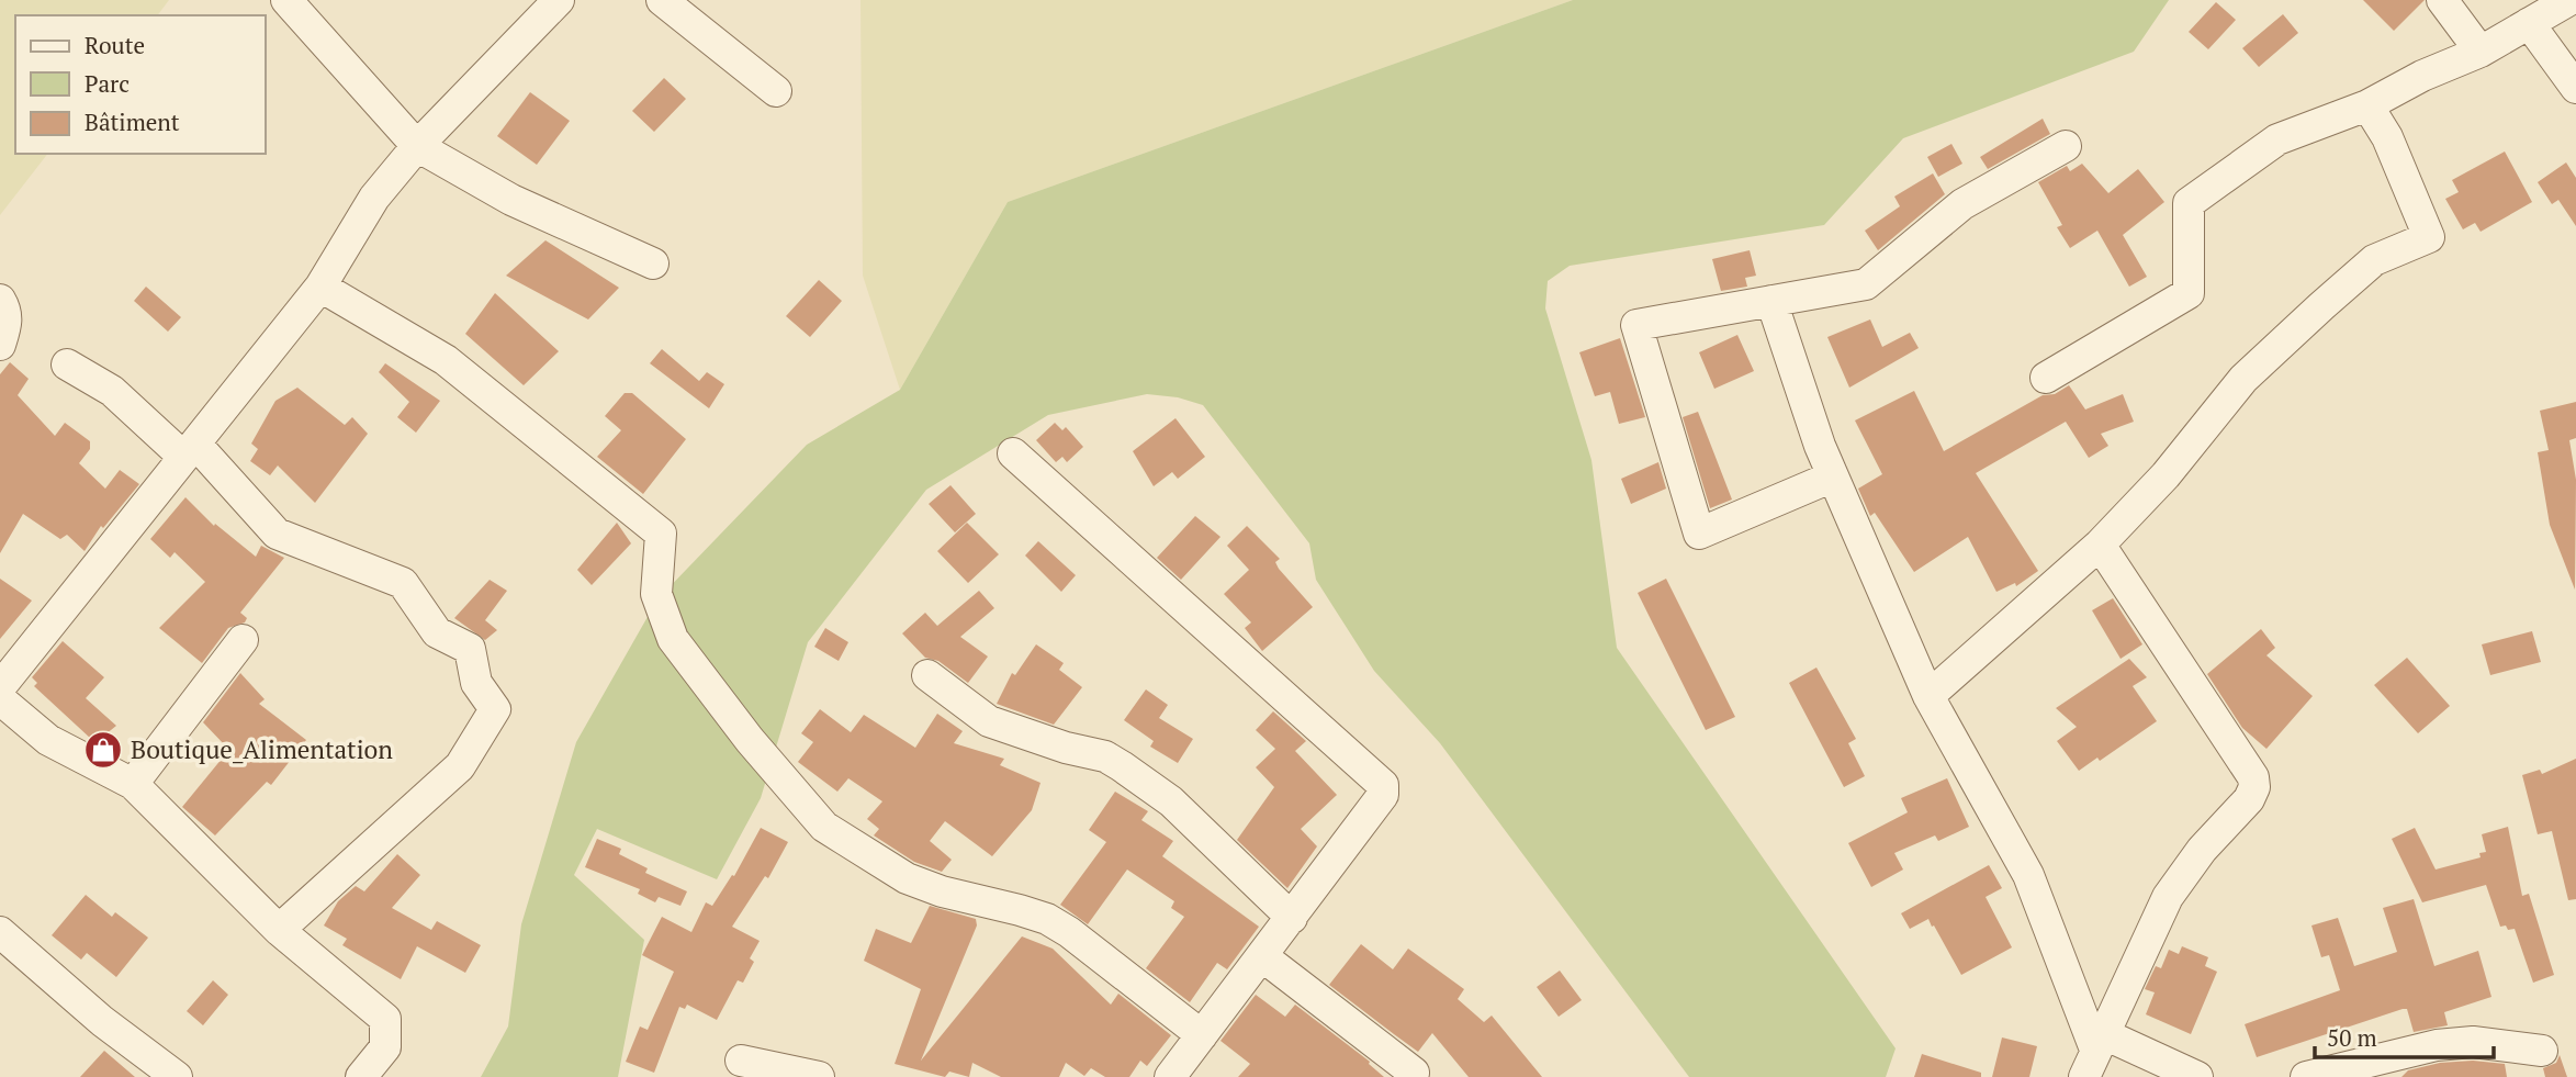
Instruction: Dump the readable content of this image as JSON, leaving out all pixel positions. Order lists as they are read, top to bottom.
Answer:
{
  "places": {
    "shop": ["Boutique_Alimentation"]
  },
  "legend": ["Route", "Parc", "Bâtiment"],
  "scale_bar": "50 m"
}
